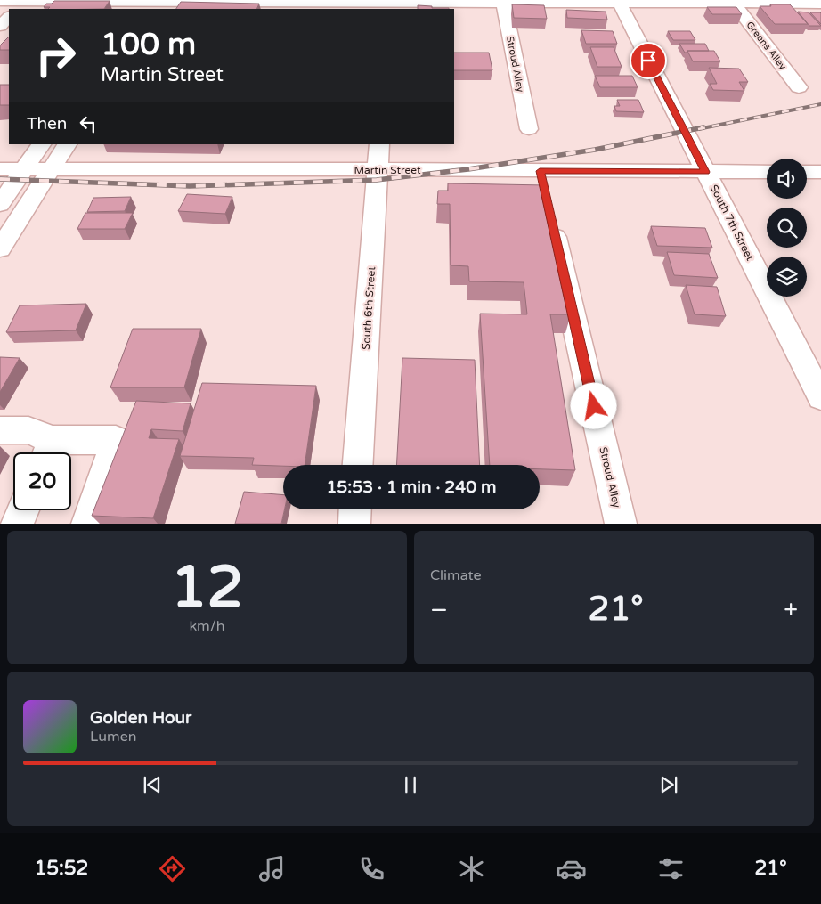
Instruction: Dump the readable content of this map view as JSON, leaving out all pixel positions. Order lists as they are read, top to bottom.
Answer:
{
  "streets": {
    "street": [
      "Greens Alley",
      "Stroud Alley",
      "Martin Street",
      "South 7th Street",
      "South 6th Street"
    ]
  },
  "crossings": [
    ["Stroud Alley", "Martin Street"],
    ["Martin Street", "South 7th Street"],
    ["Martin Street", "South 6th Street"]
  ],
  "page": {
    "turn": ["100 m", "Martin Street"],
    "then": "Then",
    "limit": "20",
    "trip": "15:53 · 1 min · 240 m",
    "tile": [
      ["12", "km/h"],
      "Climate"
    ],
    "heat": ["−", "21°", "+"],
    "song": ["Golden Hour", "Lumen"],
    "tabs": ["15:52", "21°"]
  }
}
